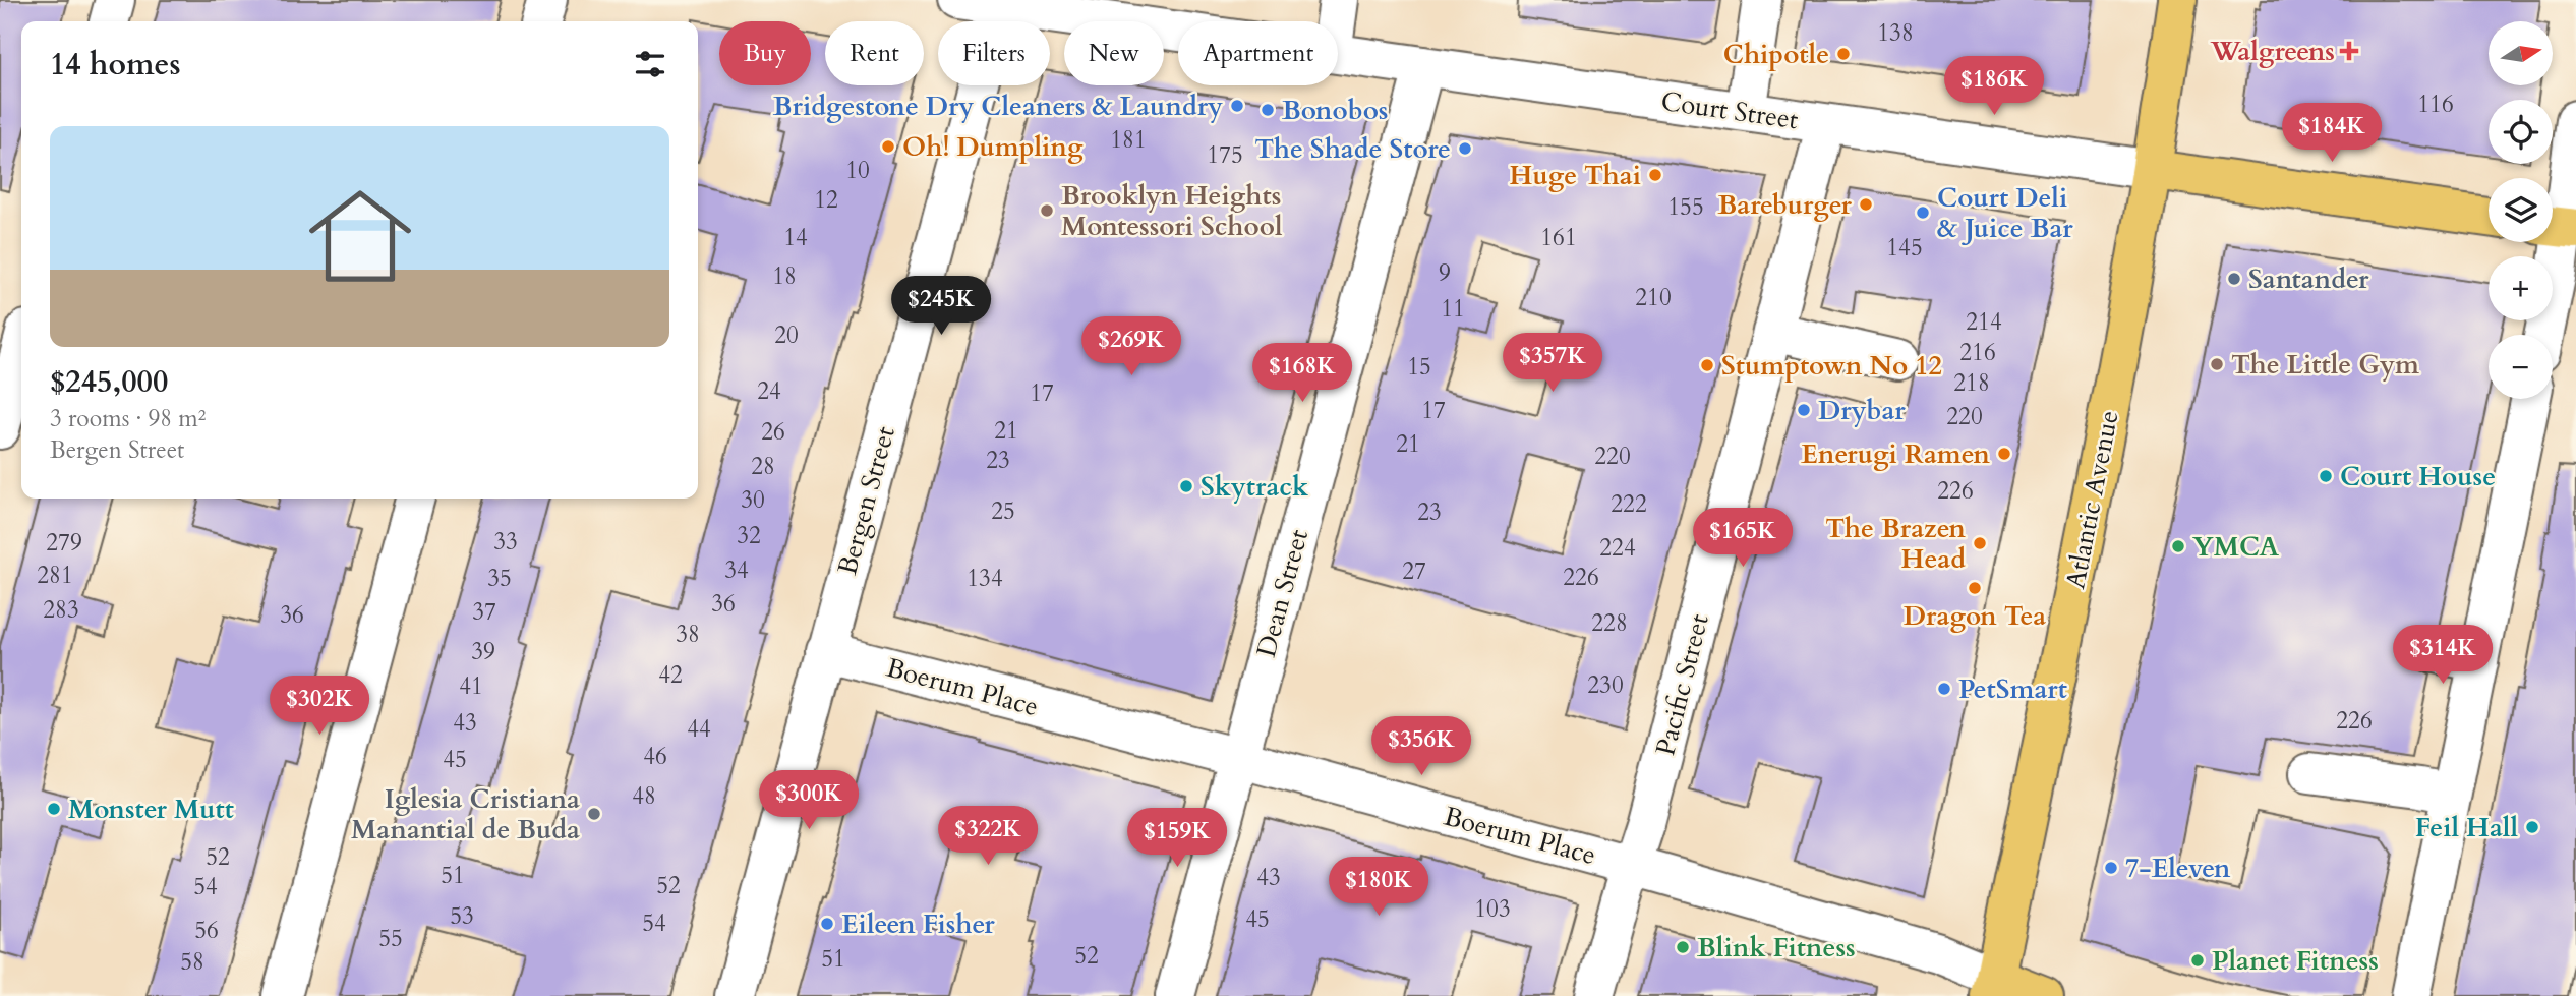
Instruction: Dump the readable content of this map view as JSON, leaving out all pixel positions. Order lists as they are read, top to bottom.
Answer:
{
  "streets": {
    "main road": ["Court Street", "Atlantic Avenue", "Boerum Place"],
    "street": ["Bergen Street", "Dean Street", "Pacific Street"]
  },
  "crossings": [
    ["Court Street", "Atlantic Avenue"],
    ["Court Street", "Bergen Street"],
    ["Court Street", "Dean Street"],
    ["Court Street", "Pacific Street"],
    ["Atlantic Avenue", "Boerum Place"],
    ["Bergen Street", "Boerum Place"],
    ["Dean Street", "Boerum Place"],
    ["Pacific Street", "Boerum Place"]
  ],
  "places": {
    "health": ["Walgreens"],
    "other": [
      "Chipotle",
      "Bridgestone Dry Cleaners & Laundry",
      "Bonobos",
      "Oh! Dumpling",
      "The Shade Store",
      "Huge Thai",
      "Bareburger",
      "Brooklyn Heights Montessori School",
      "Court Deli & Juice Bar",
      "Santander",
      "The Little Gym",
      "Stumptown No 12",
      "Drybar",
      "Enerugi Ramen",
      "Court House",
      "Skytrack",
      "The Brazen Head",
      "YMCA",
      "Dragon Tea",
      "PetSmart",
      "Monster Mutt",
      "Iglesia Cristiana Manantial de Buda",
      "Feil Hall",
      "7-Eleven",
      "Eileen Fisher",
      "Blink Fitness",
      "Planet Fitness"
    ]
  },
  "house_numbers": [
    "138",
    "116",
    "181",
    "175",
    "10",
    "12",
    "155",
    "14",
    "161",
    "145",
    "9",
    "18",
    "210",
    "11",
    "214",
    "20",
    "216",
    "15",
    "218",
    "24",
    "17",
    "17",
    "220",
    "21",
    "26",
    "21",
    "220",
    "23",
    "28",
    "226",
    "30",
    "222",
    "25",
    "23",
    "32",
    "33",
    "279",
    "224",
    "34",
    "27",
    "281",
    "226",
    "35",
    "134",
    "36",
    "283",
    "37",
    "36",
    "228",
    "38",
    "39",
    "42",
    "230",
    "41",
    "226",
    "43",
    "44",
    "46",
    "45",
    "48",
    "52",
    "51",
    "43",
    "52",
    "54",
    "103",
    "53",
    "45",
    "54",
    "56",
    "55",
    "52",
    "51",
    "58"
  ],
  "north": "right",
  "page": {
    "map_buttons": ["+", "−"],
    "chip": [
      "Buy",
      "Rent",
      "Filters",
      "New",
      "Apartment"
    ],
    "heading": "14 homes",
    "price": [
      "$186K",
      "$184K",
      "$245K",
      "$269K",
      "$357K",
      "$168K",
      "$165K",
      "$314K",
      "$302K",
      "$356K",
      "$300K",
      "$322K",
      "$159K",
      "$180K"
    ],
    "list": [
      {
        "name": "$245,000",
        "note": "3 rooms · 98 m² · Bergen Street"
      }
    ]
  }
}
